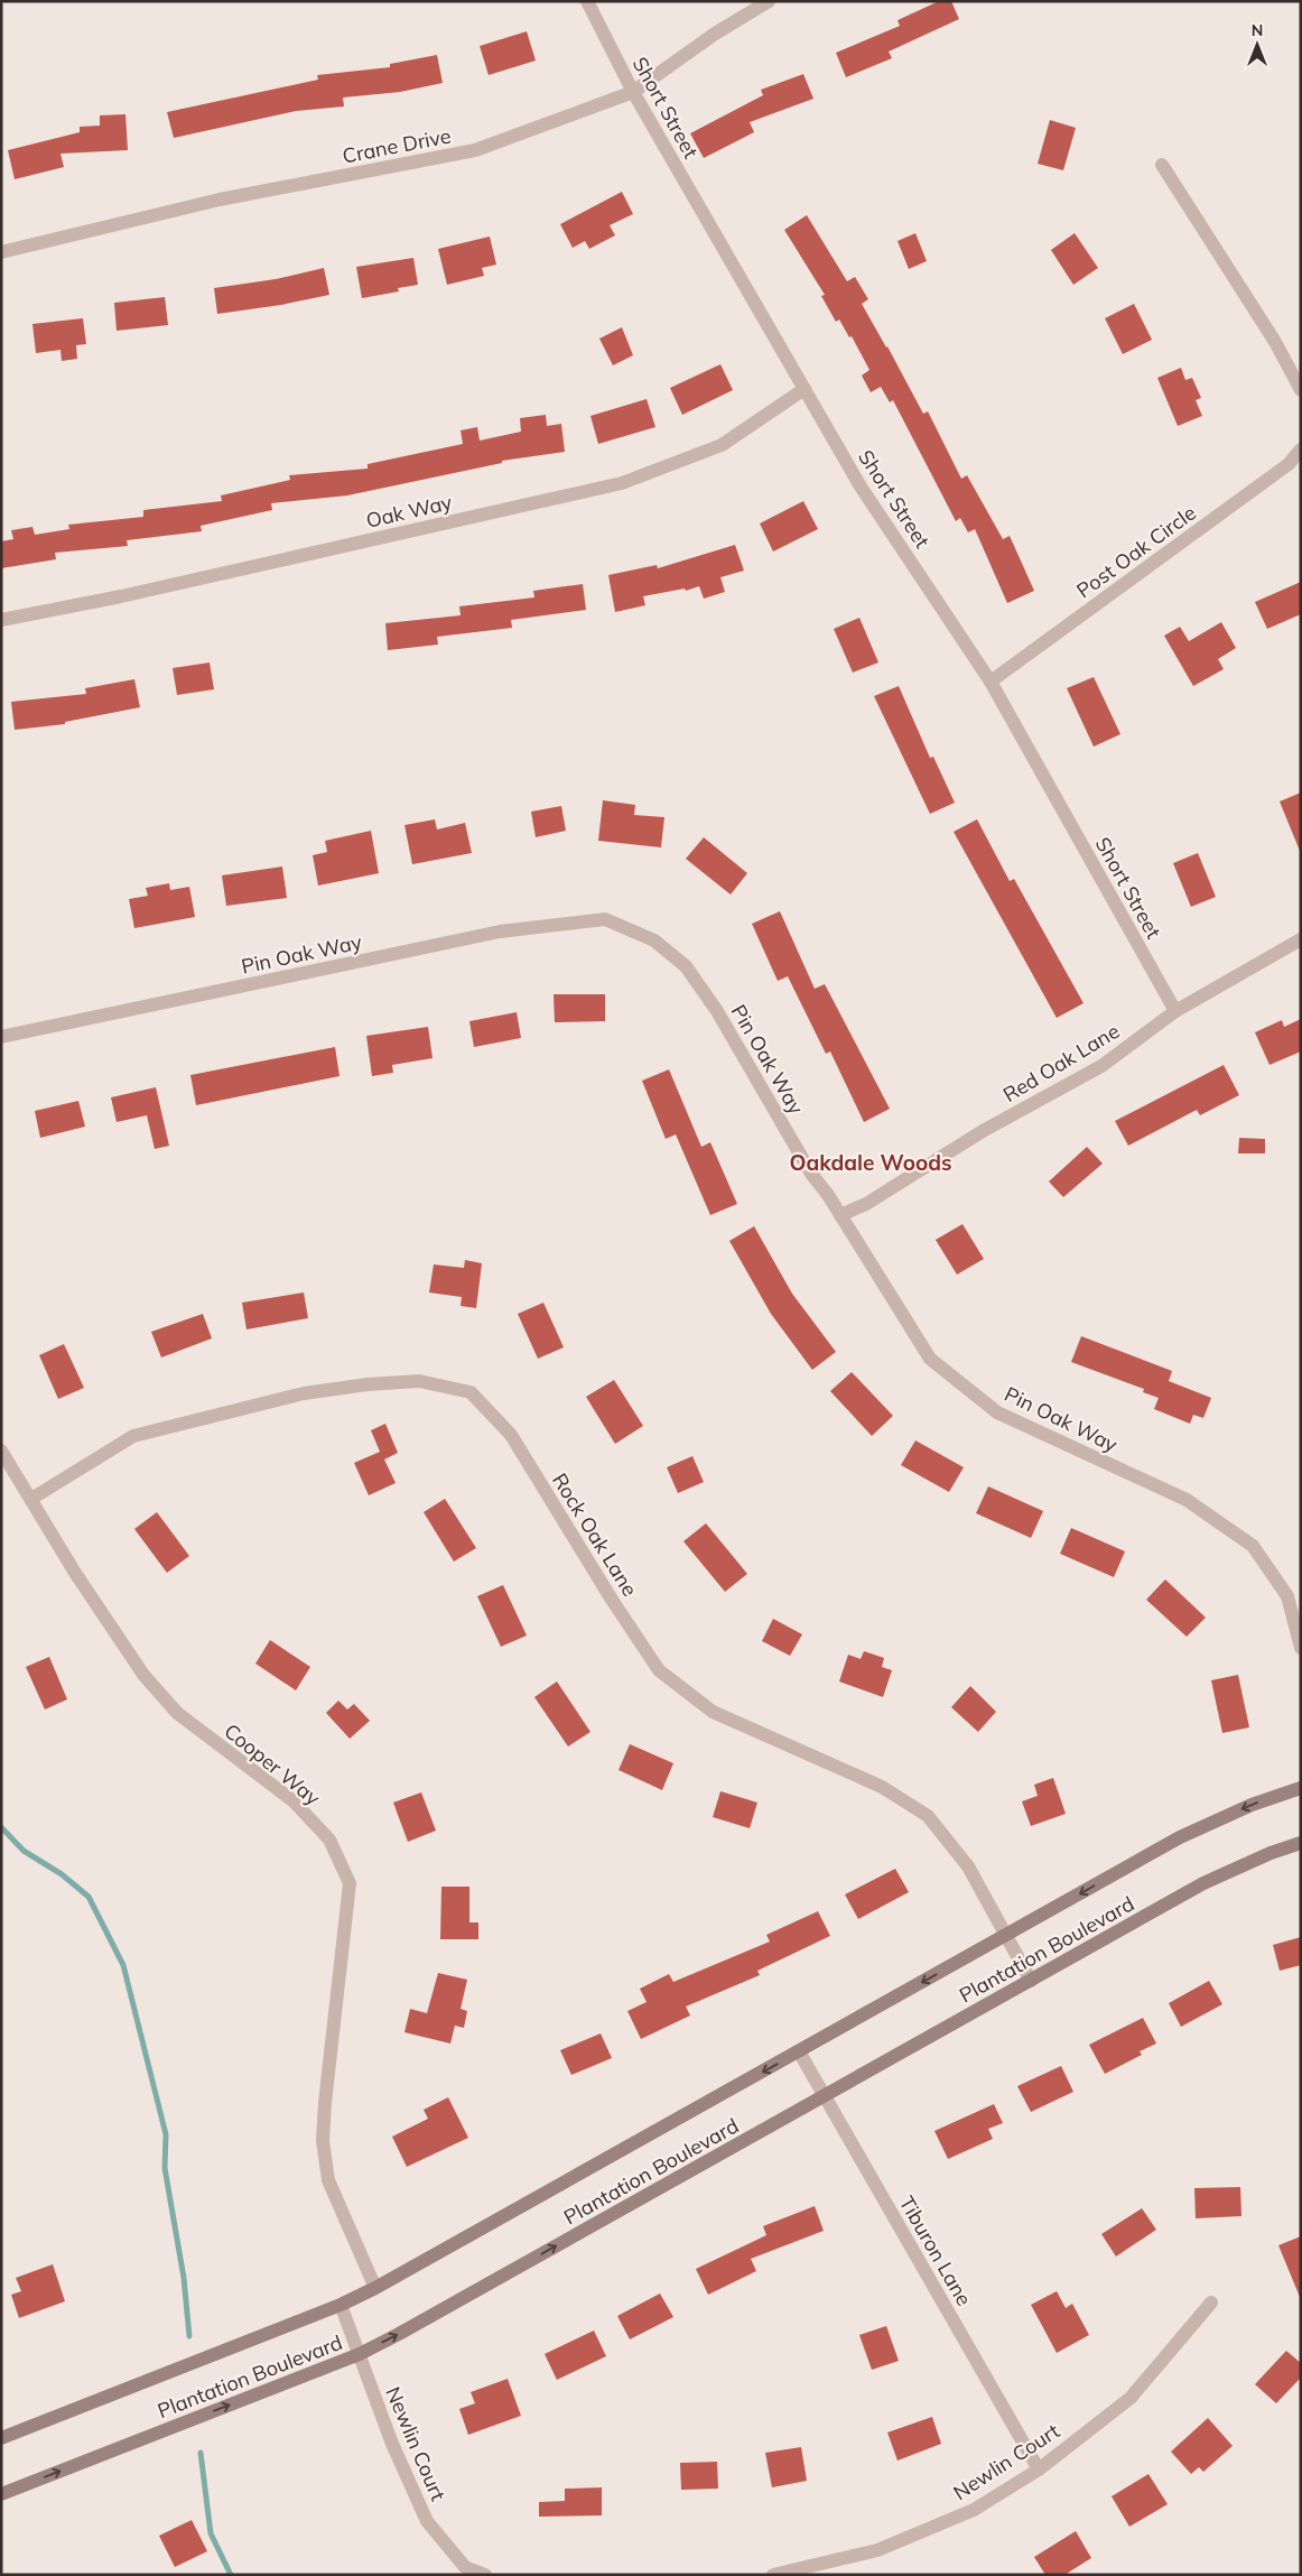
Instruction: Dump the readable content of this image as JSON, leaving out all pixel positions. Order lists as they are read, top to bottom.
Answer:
{
  "streets": {
    "street": [
      "Short Street",
      "Crane Drive",
      "Oak Way",
      "Post Oak Circle",
      "Pin Oak Way",
      "Red Oak Lane",
      "Rock Oak Lane",
      "Cooper Way",
      "Plantation Boulevard",
      "Tiburon Lane",
      "Newlin Court"
    ]
  },
  "crossings": [
    ["Short Street", "Crane Drive"],
    ["Short Street", "Oak Way"],
    ["Short Street", "Post Oak Circle"],
    ["Short Street", "Red Oak Lane"],
    ["Pin Oak Way", "Red Oak Lane"],
    ["Rock Oak Lane", "Cooper Way"],
    ["Rock Oak Lane", "Plantation Boulevard"],
    ["Cooper Way", "Plantation Boulevard"],
    ["Plantation Boulevard", "Tiburon Lane"],
    ["Plantation Boulevard", "Newlin Court"],
    ["Tiburon Lane", "Newlin Court"]
  ],
  "districts": ["Oakdale Woods"],
  "north": "top"
}
